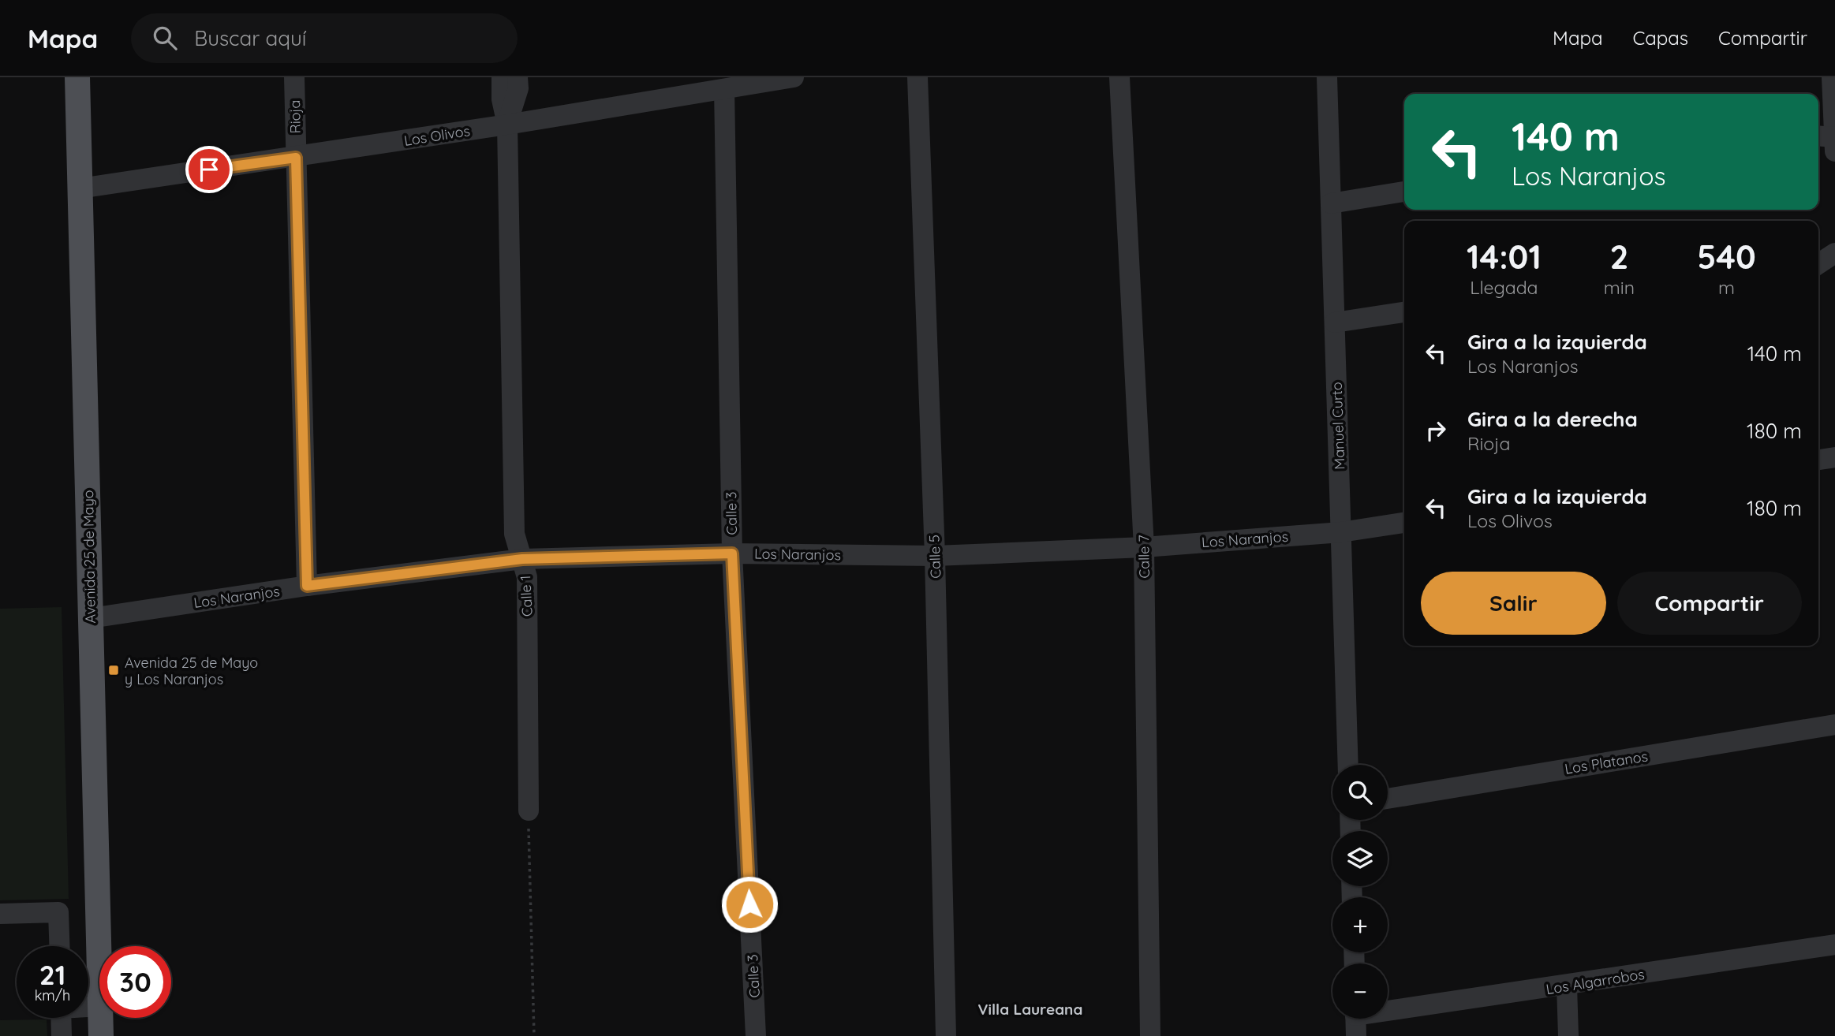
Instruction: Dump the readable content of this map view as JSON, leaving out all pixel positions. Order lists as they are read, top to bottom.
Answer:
{
  "streets": {
    "main road": ["Avenida 25 de Mayo"],
    "street": [
      "Rioja",
      "Los Olivos",
      "Manuel Curto",
      "Calle 3",
      "Los Naranjos",
      "Calle 5",
      "Calle 7",
      "Calle 1",
      "Los Platanos",
      "Los Algarrobos"
    ]
  },
  "crossings": [
    ["Rioja", "Los Olivos"],
    ["Rioja", "Los Naranjos"],
    ["Los Olivos", "Calle 3"],
    ["Los Olivos", "Avenida 25 de Mayo"],
    ["Los Olivos", "Calle 1"],
    ["Manuel Curto", "Los Naranjos"],
    ["Calle 3", "Los Naranjos"],
    ["Los Naranjos", "Avenida 25 de Mayo"],
    ["Los Naranjos", "Calle 5"],
    ["Los Naranjos", "Calle 7"],
    ["Los Naranjos", "Calle 1"]
  ],
  "districts": ["Villa Laureana"],
  "places": {
    "transit": ["Avenida 25 de Mayo y Los Naranjos"]
  },
  "page": {
    "header": "Mapa",
    "search": "Buscar aquí",
    "nav": ["Mapa", "Capas", "Compartir"],
    "turn": ["140 m", "Los Naranjos"],
    "eta": [
      "14:01",
      "Llegada",
      "2",
      "min",
      "540",
      "m"
    ],
    "list": [
      {
        "name": "Gira a la izquierda",
        "note": "Los Naranjos",
        "value": "140 m"
      },
      {
        "name": "Gira a la derecha",
        "note": "Rioja",
        "value": "180 m"
      },
      {
        "name": "Gira a la izquierda",
        "note": "Los Olivos",
        "value": "180 m"
      }
    ],
    "buttons": ["Salir", "Compartir"],
    "map_buttons": ["+", "−"],
    "speed": "21 km/h",
    "limit": "30"
  }
}
